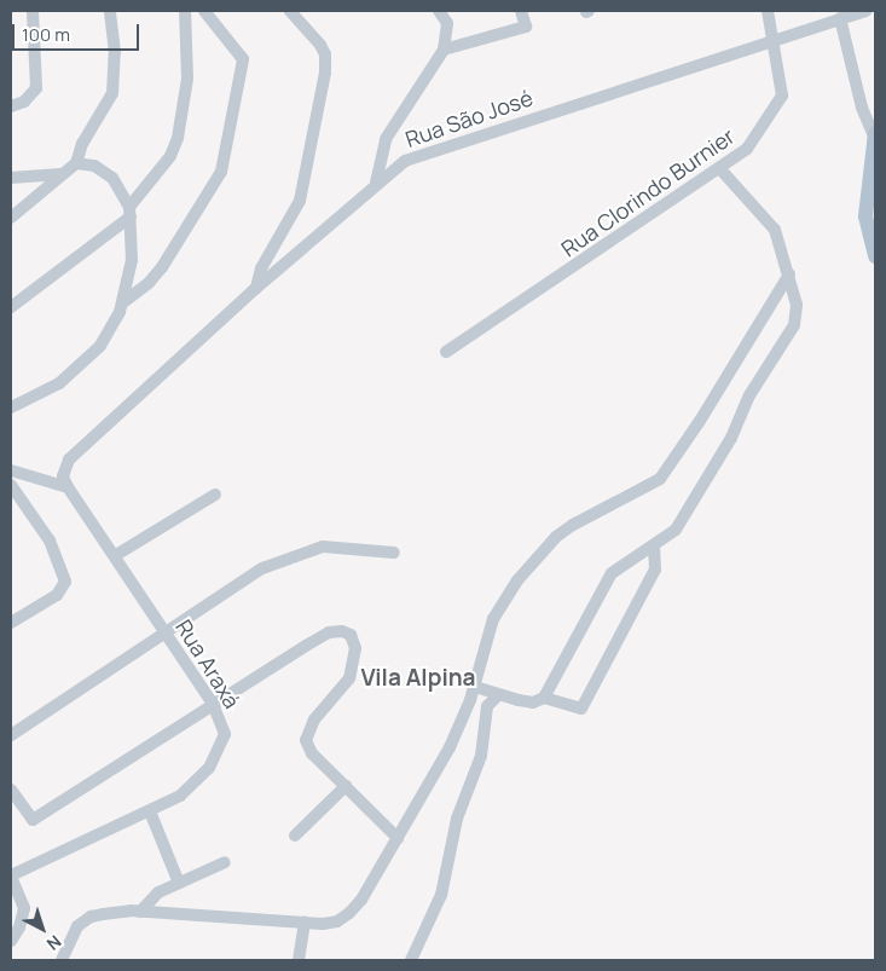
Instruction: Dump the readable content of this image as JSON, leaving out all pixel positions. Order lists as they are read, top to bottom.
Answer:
{
  "streets": {
    "street": ["Rua São José", "Rua Clorindo Burnier", "Rua Araxá"]
  },
  "crossings": [
    ["Rua São José", "Rua Clorindo Burnier"],
    ["Rua São José", "Rua Araxá"]
  ],
  "districts": ["Vila Alpina"],
  "scale_bar": "100 m",
  "north": "bottom right"
}
